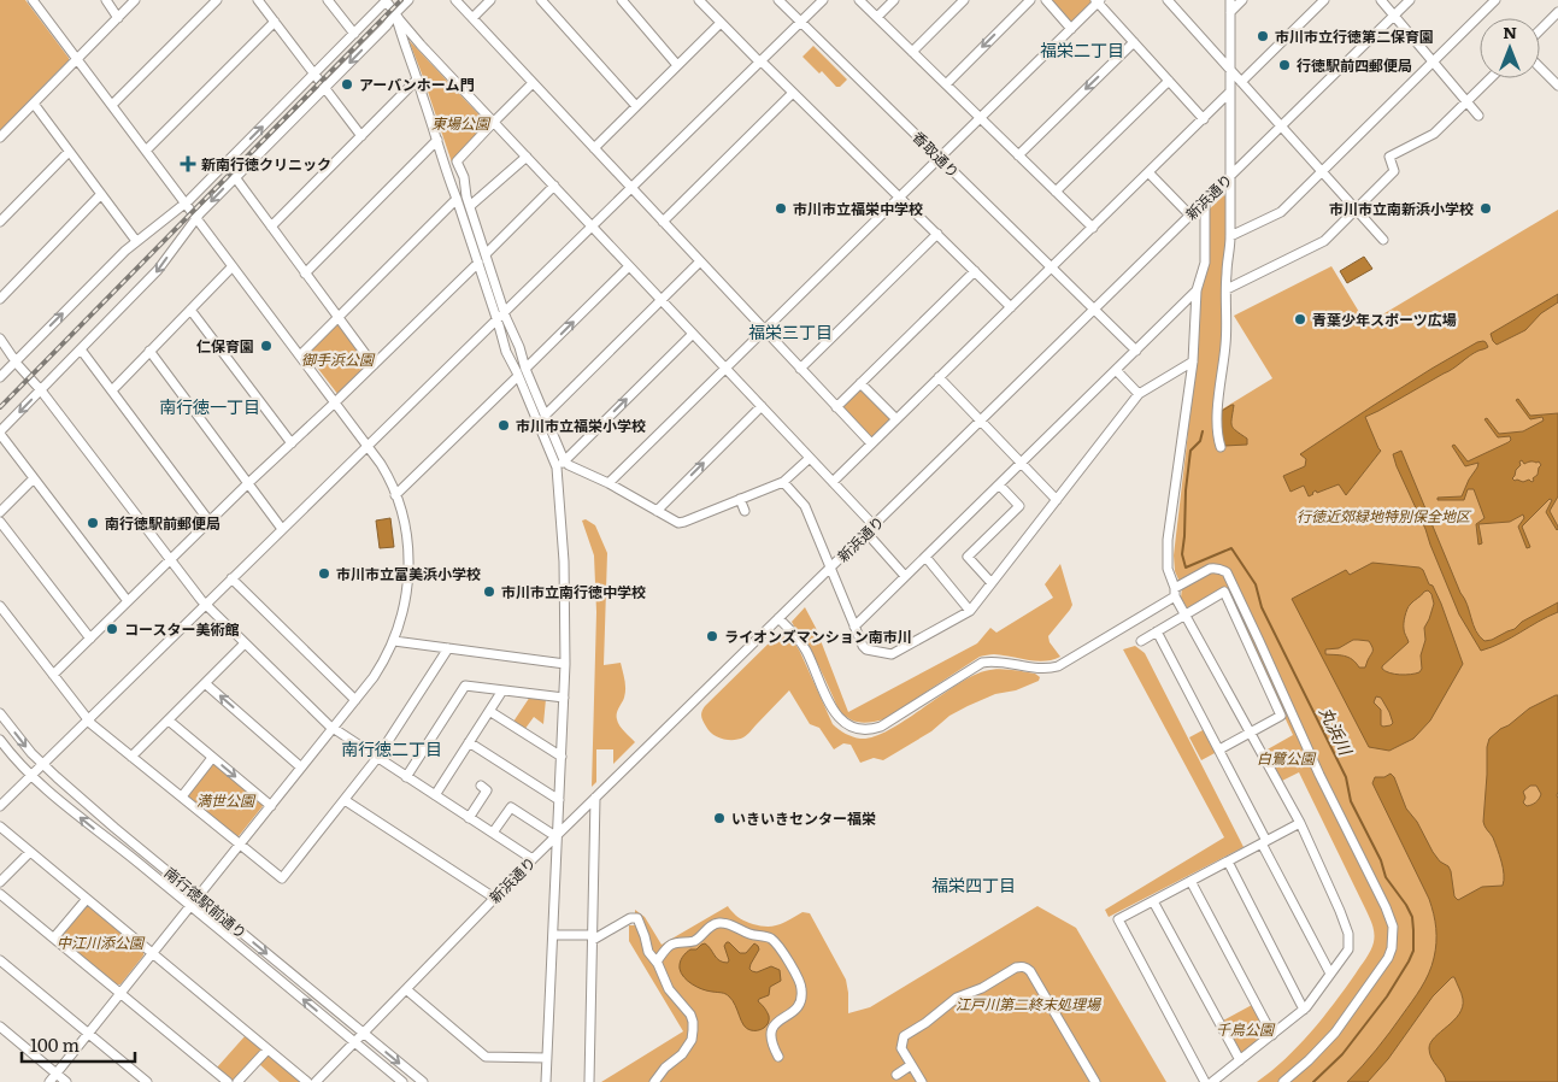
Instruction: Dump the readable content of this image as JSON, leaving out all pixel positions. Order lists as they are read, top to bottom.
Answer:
{
  "streets": {
    "street": ["香取通り", "新浜通り", "南行徳駅前通り"]
  },
  "crossings": [
    ["香取通り", "新浜通り"],
    ["新浜通り", "南行徳駅前通り"]
  ],
  "districts": [
    "福栄二丁目",
    "福栄三丁目",
    "南行徳一丁目",
    "南行徳二丁目",
    "福栄四丁目"
  ],
  "water": ["丸浜川"],
  "parks": [
    "東場公園",
    "御手浜公園",
    "行徳近郊緑地特別保全地区",
    "白鷺公園",
    "満世公園",
    "中江川添公園",
    "江戸川第二終末処理場",
    "千鳥公園"
  ],
  "places": {
    "other": [
      "市川市立行徳第二保育園",
      "行徳駅前四郵便局",
      "アーバンホーム門",
      "市川市立福栄中学校",
      "市川市立南新浜小学校",
      "青葉少年スポーツ広場",
      "仁保育園",
      "市川市立福栄小学校",
      "南行徳駅前郵便局",
      "市川市立富美浜小学校",
      "市川市立南行徳中学校",
      "コースター美術館",
      "ライオンズマンション南市川",
      "いきいきセンター福栄"
    ],
    "health": ["新南行徳クリニック"]
  },
  "scale_bar": "100 m",
  "north": "top"
}
